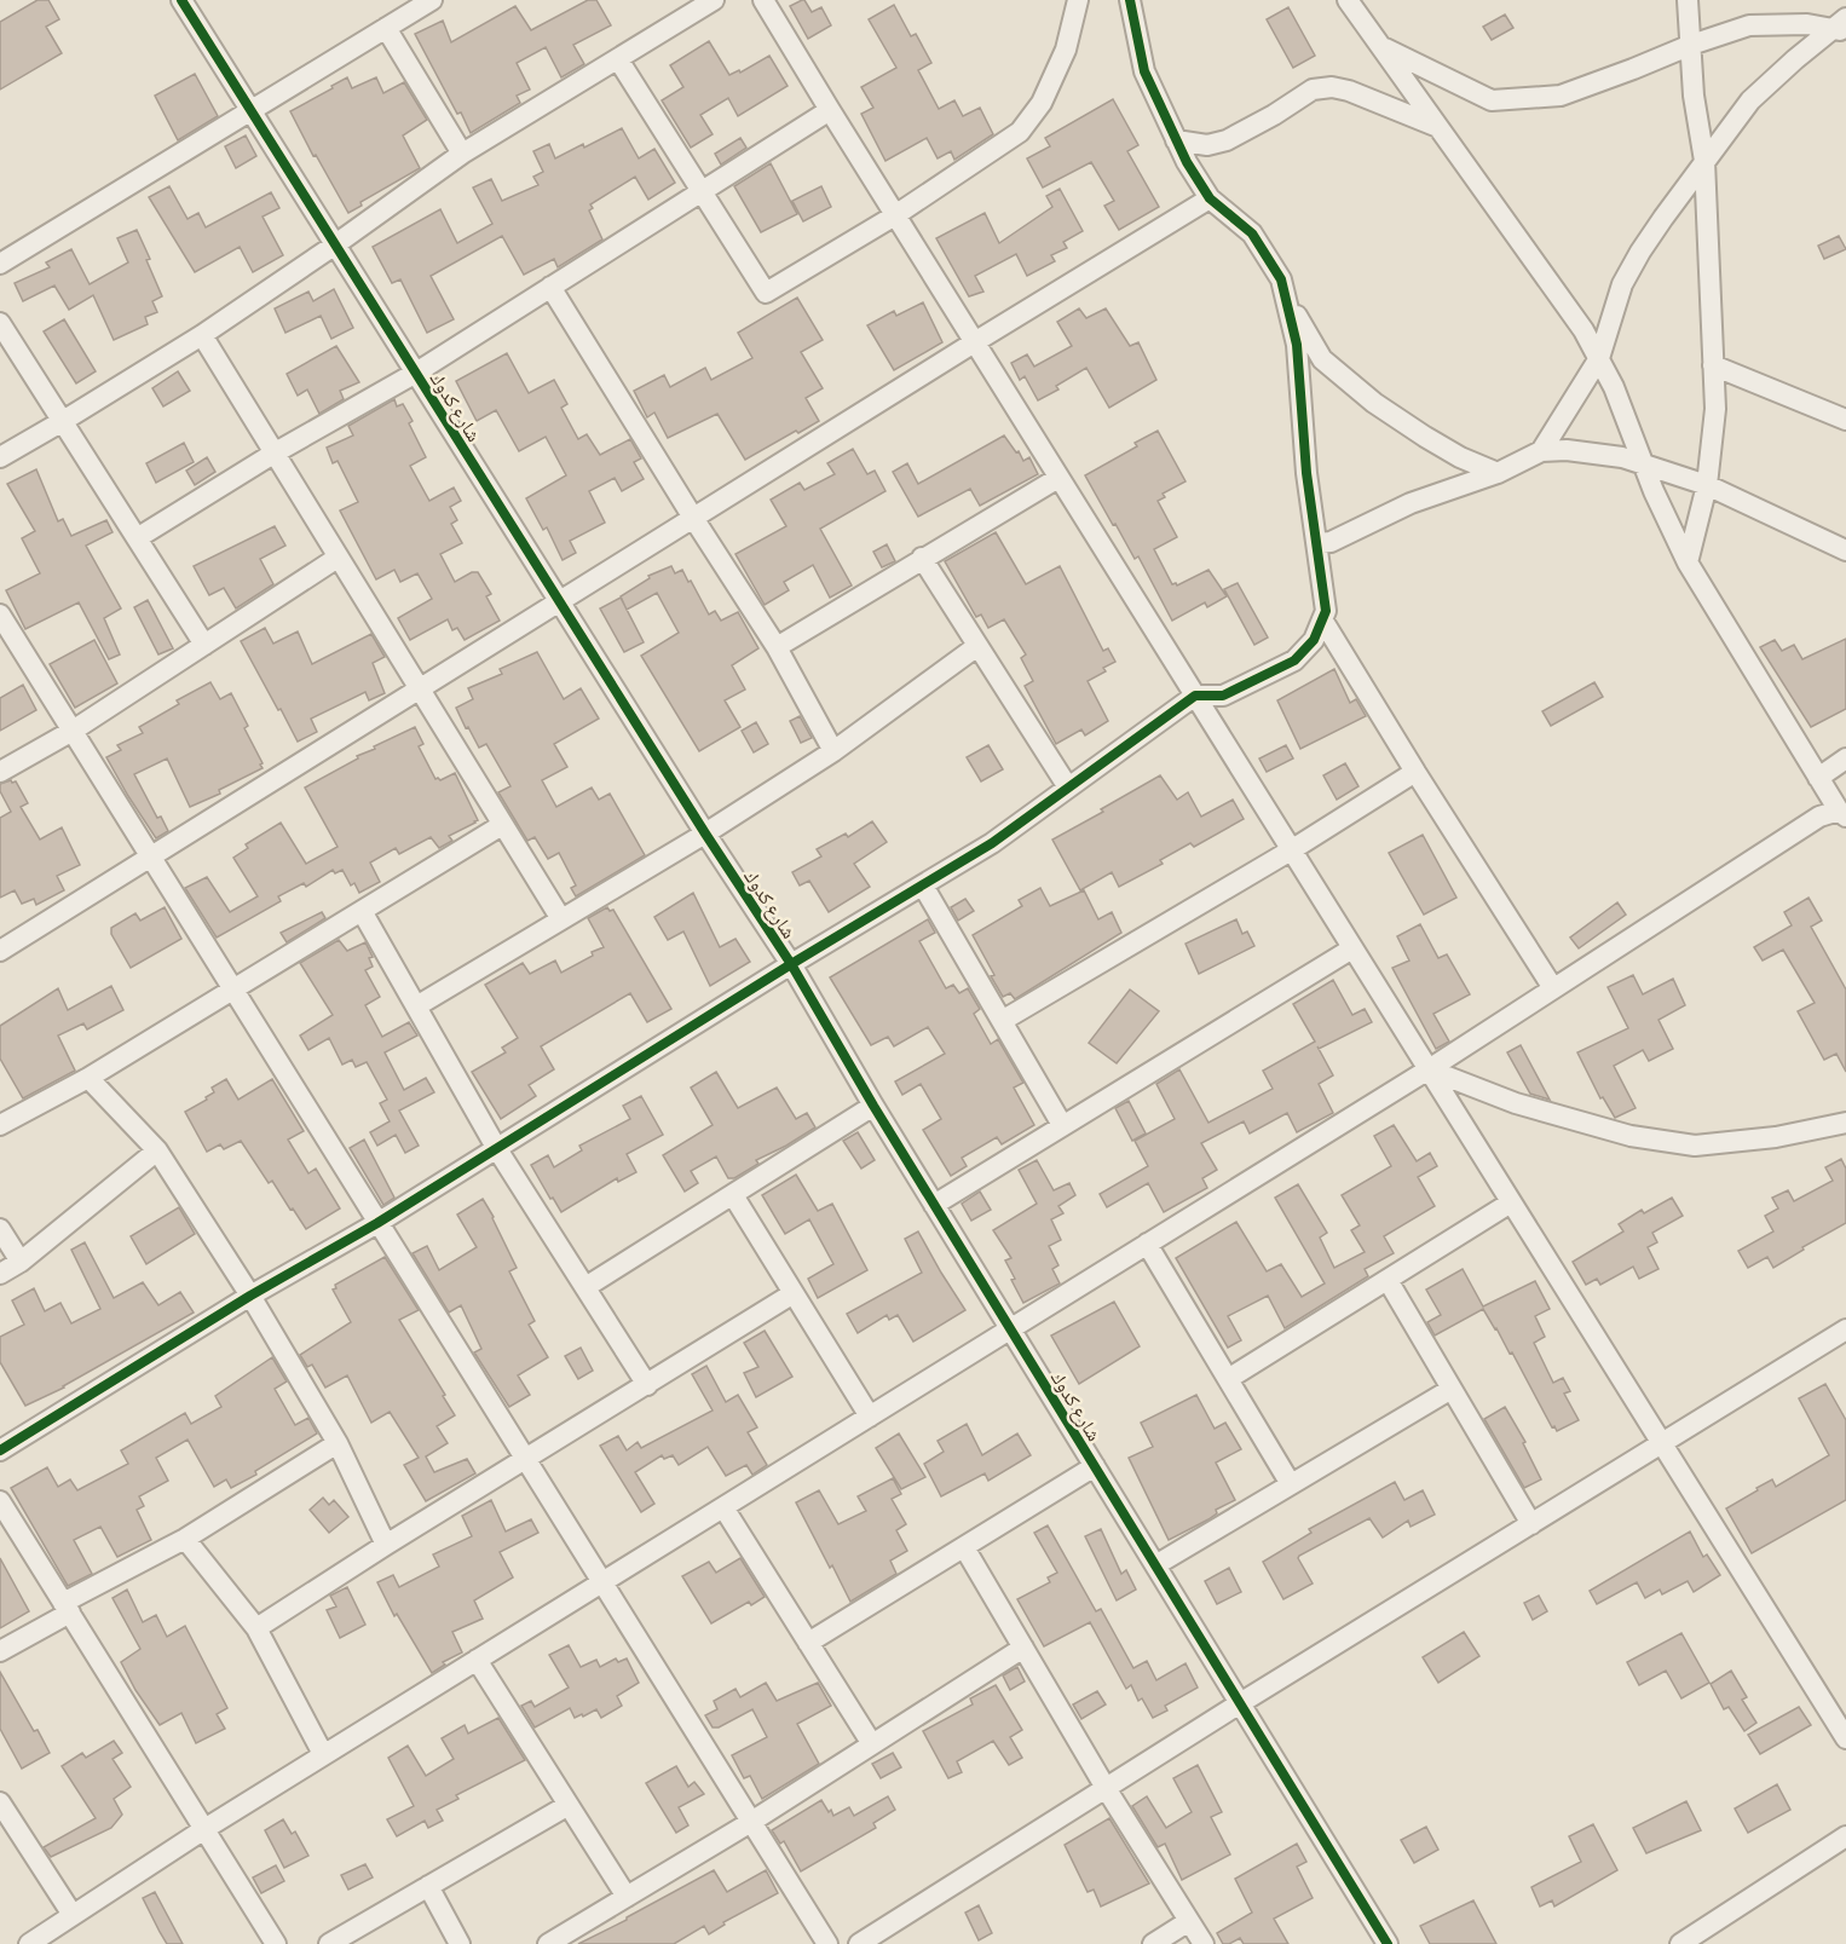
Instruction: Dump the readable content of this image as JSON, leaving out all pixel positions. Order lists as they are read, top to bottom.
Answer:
{
  "streets": {
    "street": ["شارع كدوك"]
  }
}
